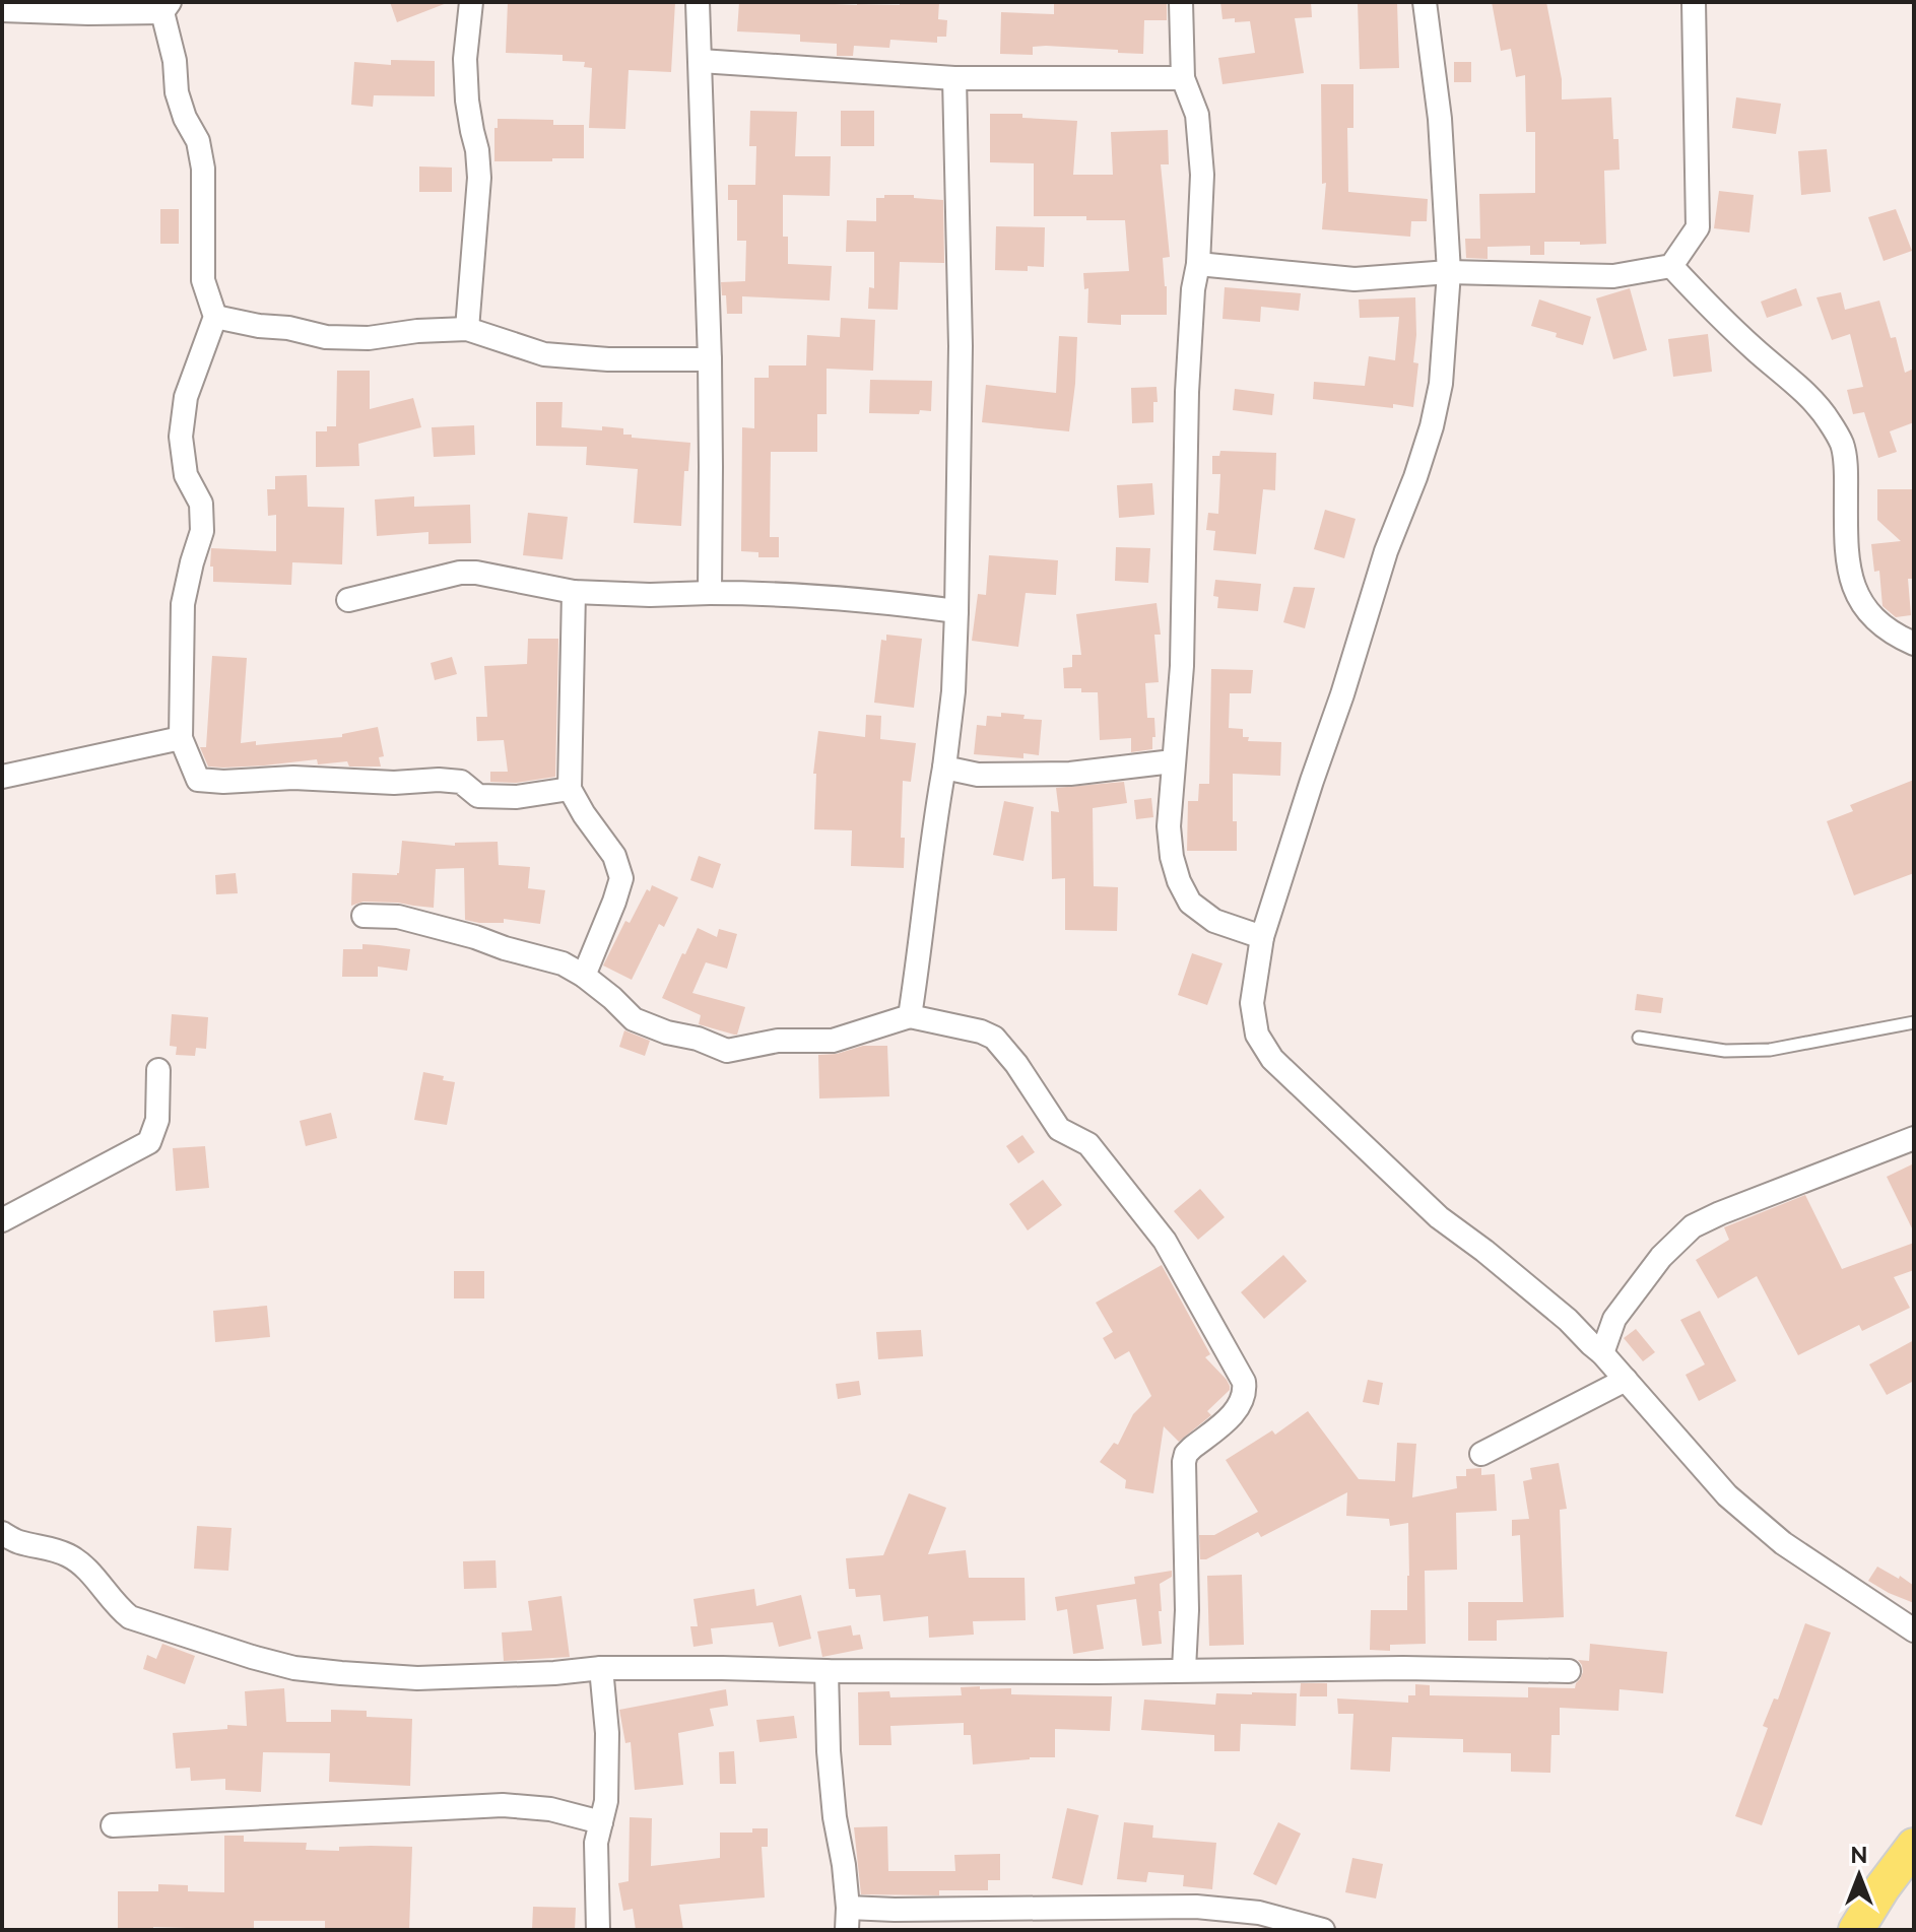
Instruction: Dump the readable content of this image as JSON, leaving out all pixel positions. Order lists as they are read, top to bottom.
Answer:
{
  "north": "top"
}
